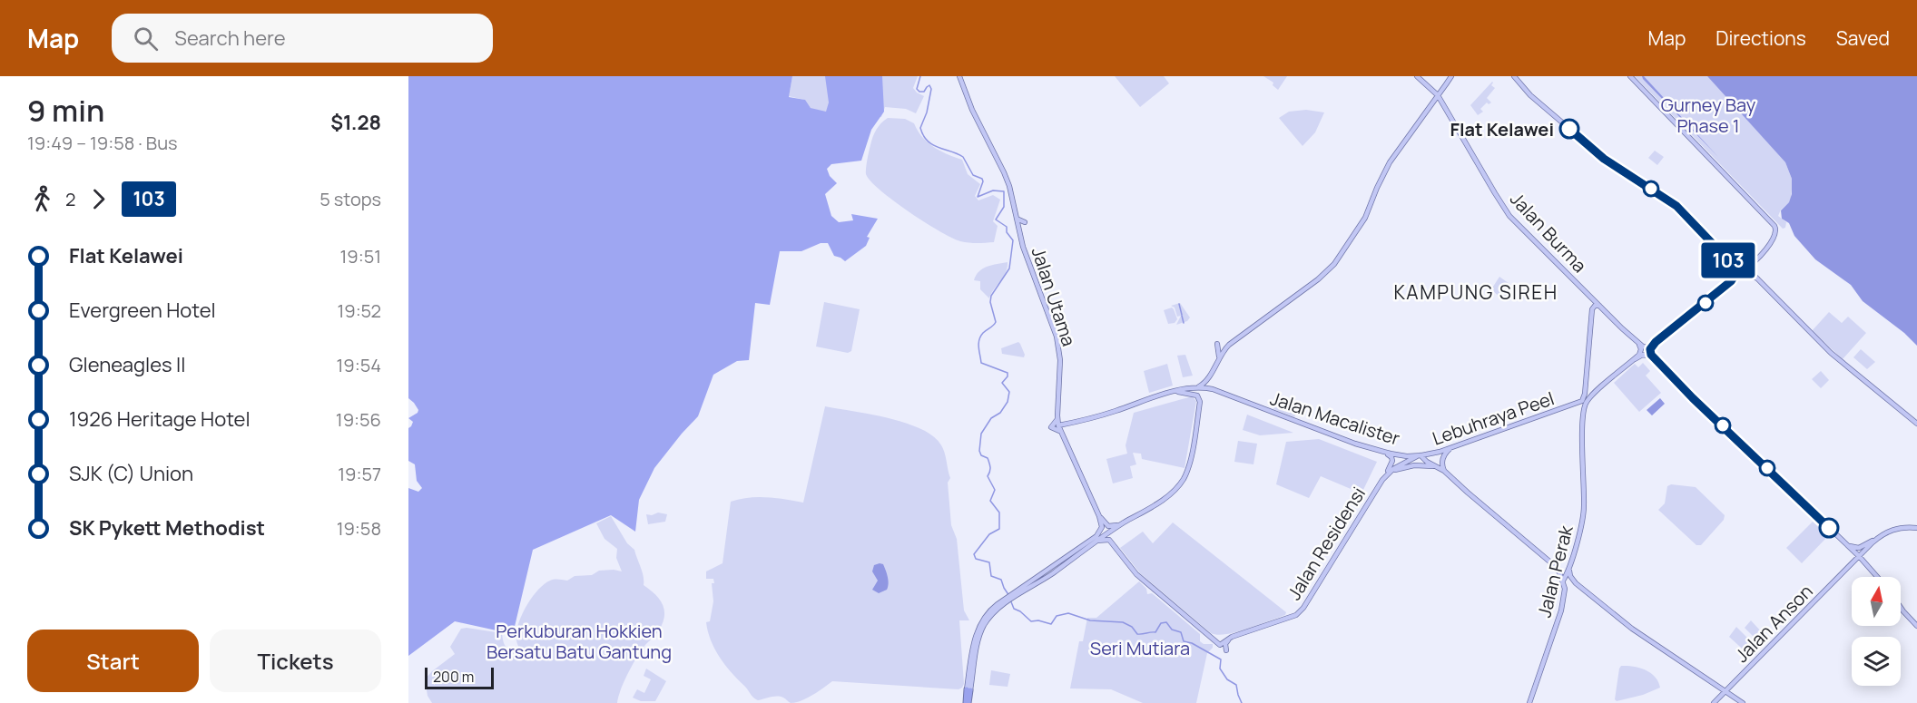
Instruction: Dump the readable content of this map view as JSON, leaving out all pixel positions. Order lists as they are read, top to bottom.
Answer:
{
  "streets": {
    "main road": [
      "Jalan Burma",
      "Jalan Utama",
      "Jalan Macalister",
      "Lebuhraya Peel",
      "Jalan Residensi",
      "Jalan Perak",
      "Jalan Anson"
    ]
  },
  "crossings": [
    ["Jalan Utama", "Jalan Macalister"],
    ["Jalan Macalister", "Lebuhraya Peel"],
    ["Jalan Macalister", "Jalan Residensi"],
    ["Jalan Macalister", "Jalan Perak"],
    ["Lebuhraya Peel", "Jalan Residensi"],
    ["Lebuhraya Peel", "Jalan Perak"]
  ],
  "districts": ["KAMPUNG SIREH"],
  "parks": ["Gurney Bay Phase 1", "Perkuburan Hokkien Bersatu Batu Gantung", "Seri Mutiara"],
  "places": ["Flat Kelawei"],
  "lines": ["bus line 103"],
  "scale_bar": "200 m",
  "north": "top",
  "page": {
    "header": "Map",
    "search": "Search here",
    "nav": ["Map", "Directions", "Saved"],
    "heading": ["9 min", "19:49 – 19:58 · Bus", "$1.28"],
    "on_map": "103",
    "legs": ["2", "103", "5 stops"],
    "list": [
      {
        "name": "Flat Kelawei",
        "value": "19:51"
      },
      {
        "name": "Evergreen Hotel",
        "value": "19:52"
      },
      {
        "name": "Gleneagles II",
        "value": "19:54"
      },
      {
        "name": "1926 Heritage Hotel",
        "value": "19:56"
      },
      {
        "name": "SJK (C) Union",
        "value": "19:57"
      },
      {
        "name": "SK Pykett Methodist",
        "value": "19:58"
      }
    ],
    "buttons": ["Start", "Tickets"],
    "scale": "200 m"
  }
}
